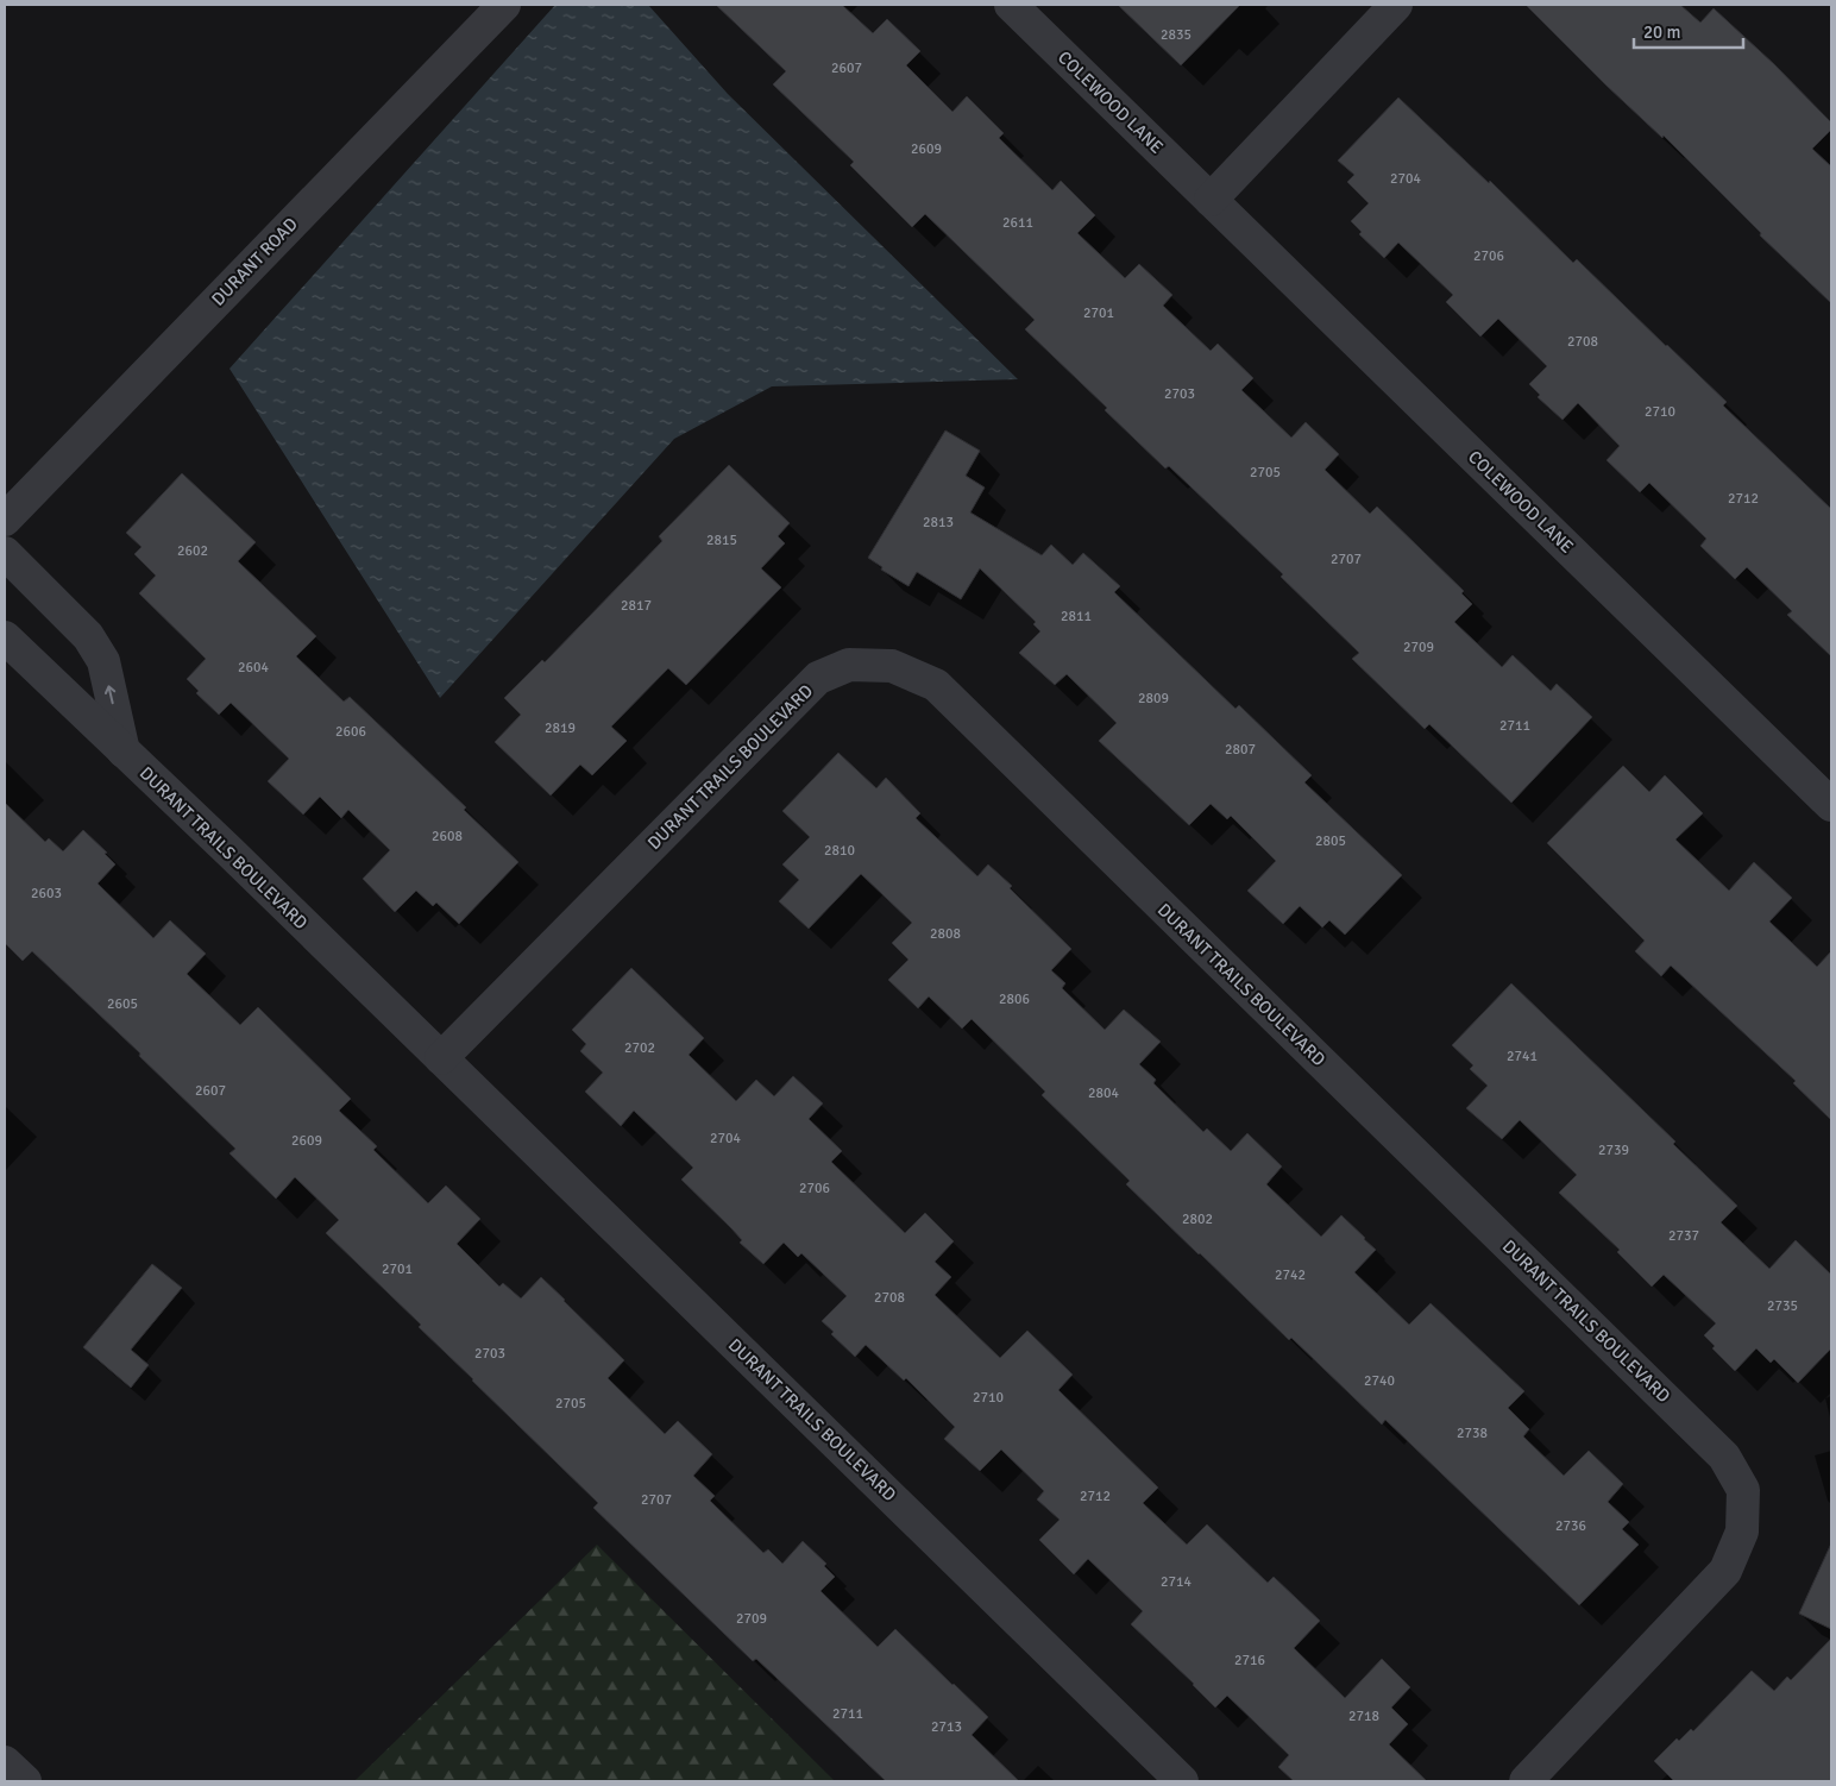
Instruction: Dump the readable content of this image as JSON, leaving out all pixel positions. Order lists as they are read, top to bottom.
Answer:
{
  "streets": {
    "street": ["COLEWOOD LANE", "DURANT ROAD", "DURANT TRAILS BOULEVARD"]
  },
  "house_numbers": [
    "2835",
    "2607",
    "2609",
    "2704",
    "2611",
    "2706",
    "2701",
    "2708",
    "2703",
    "2710",
    "2705",
    "2712",
    "2813",
    "2815",
    "2602",
    "2707",
    "2817",
    "2811",
    "2709",
    "2604",
    "2809",
    "2711",
    "2819",
    "2606",
    "2807",
    "2608",
    "2805",
    "2810",
    "2603",
    "2808",
    "2806",
    "2605",
    "2702",
    "2741",
    "2607",
    "2804",
    "2704",
    "2609",
    "2739",
    "2706",
    "2802",
    "2737",
    "2701",
    "2742",
    "2708",
    "2735",
    "2703",
    "2740",
    "2710",
    "2705",
    "2738",
    "2712",
    "2707",
    "2736",
    "2714",
    "2709",
    "2716",
    "2711",
    "2718",
    "2713"
  ],
  "scale_bar": "20 m"
}
